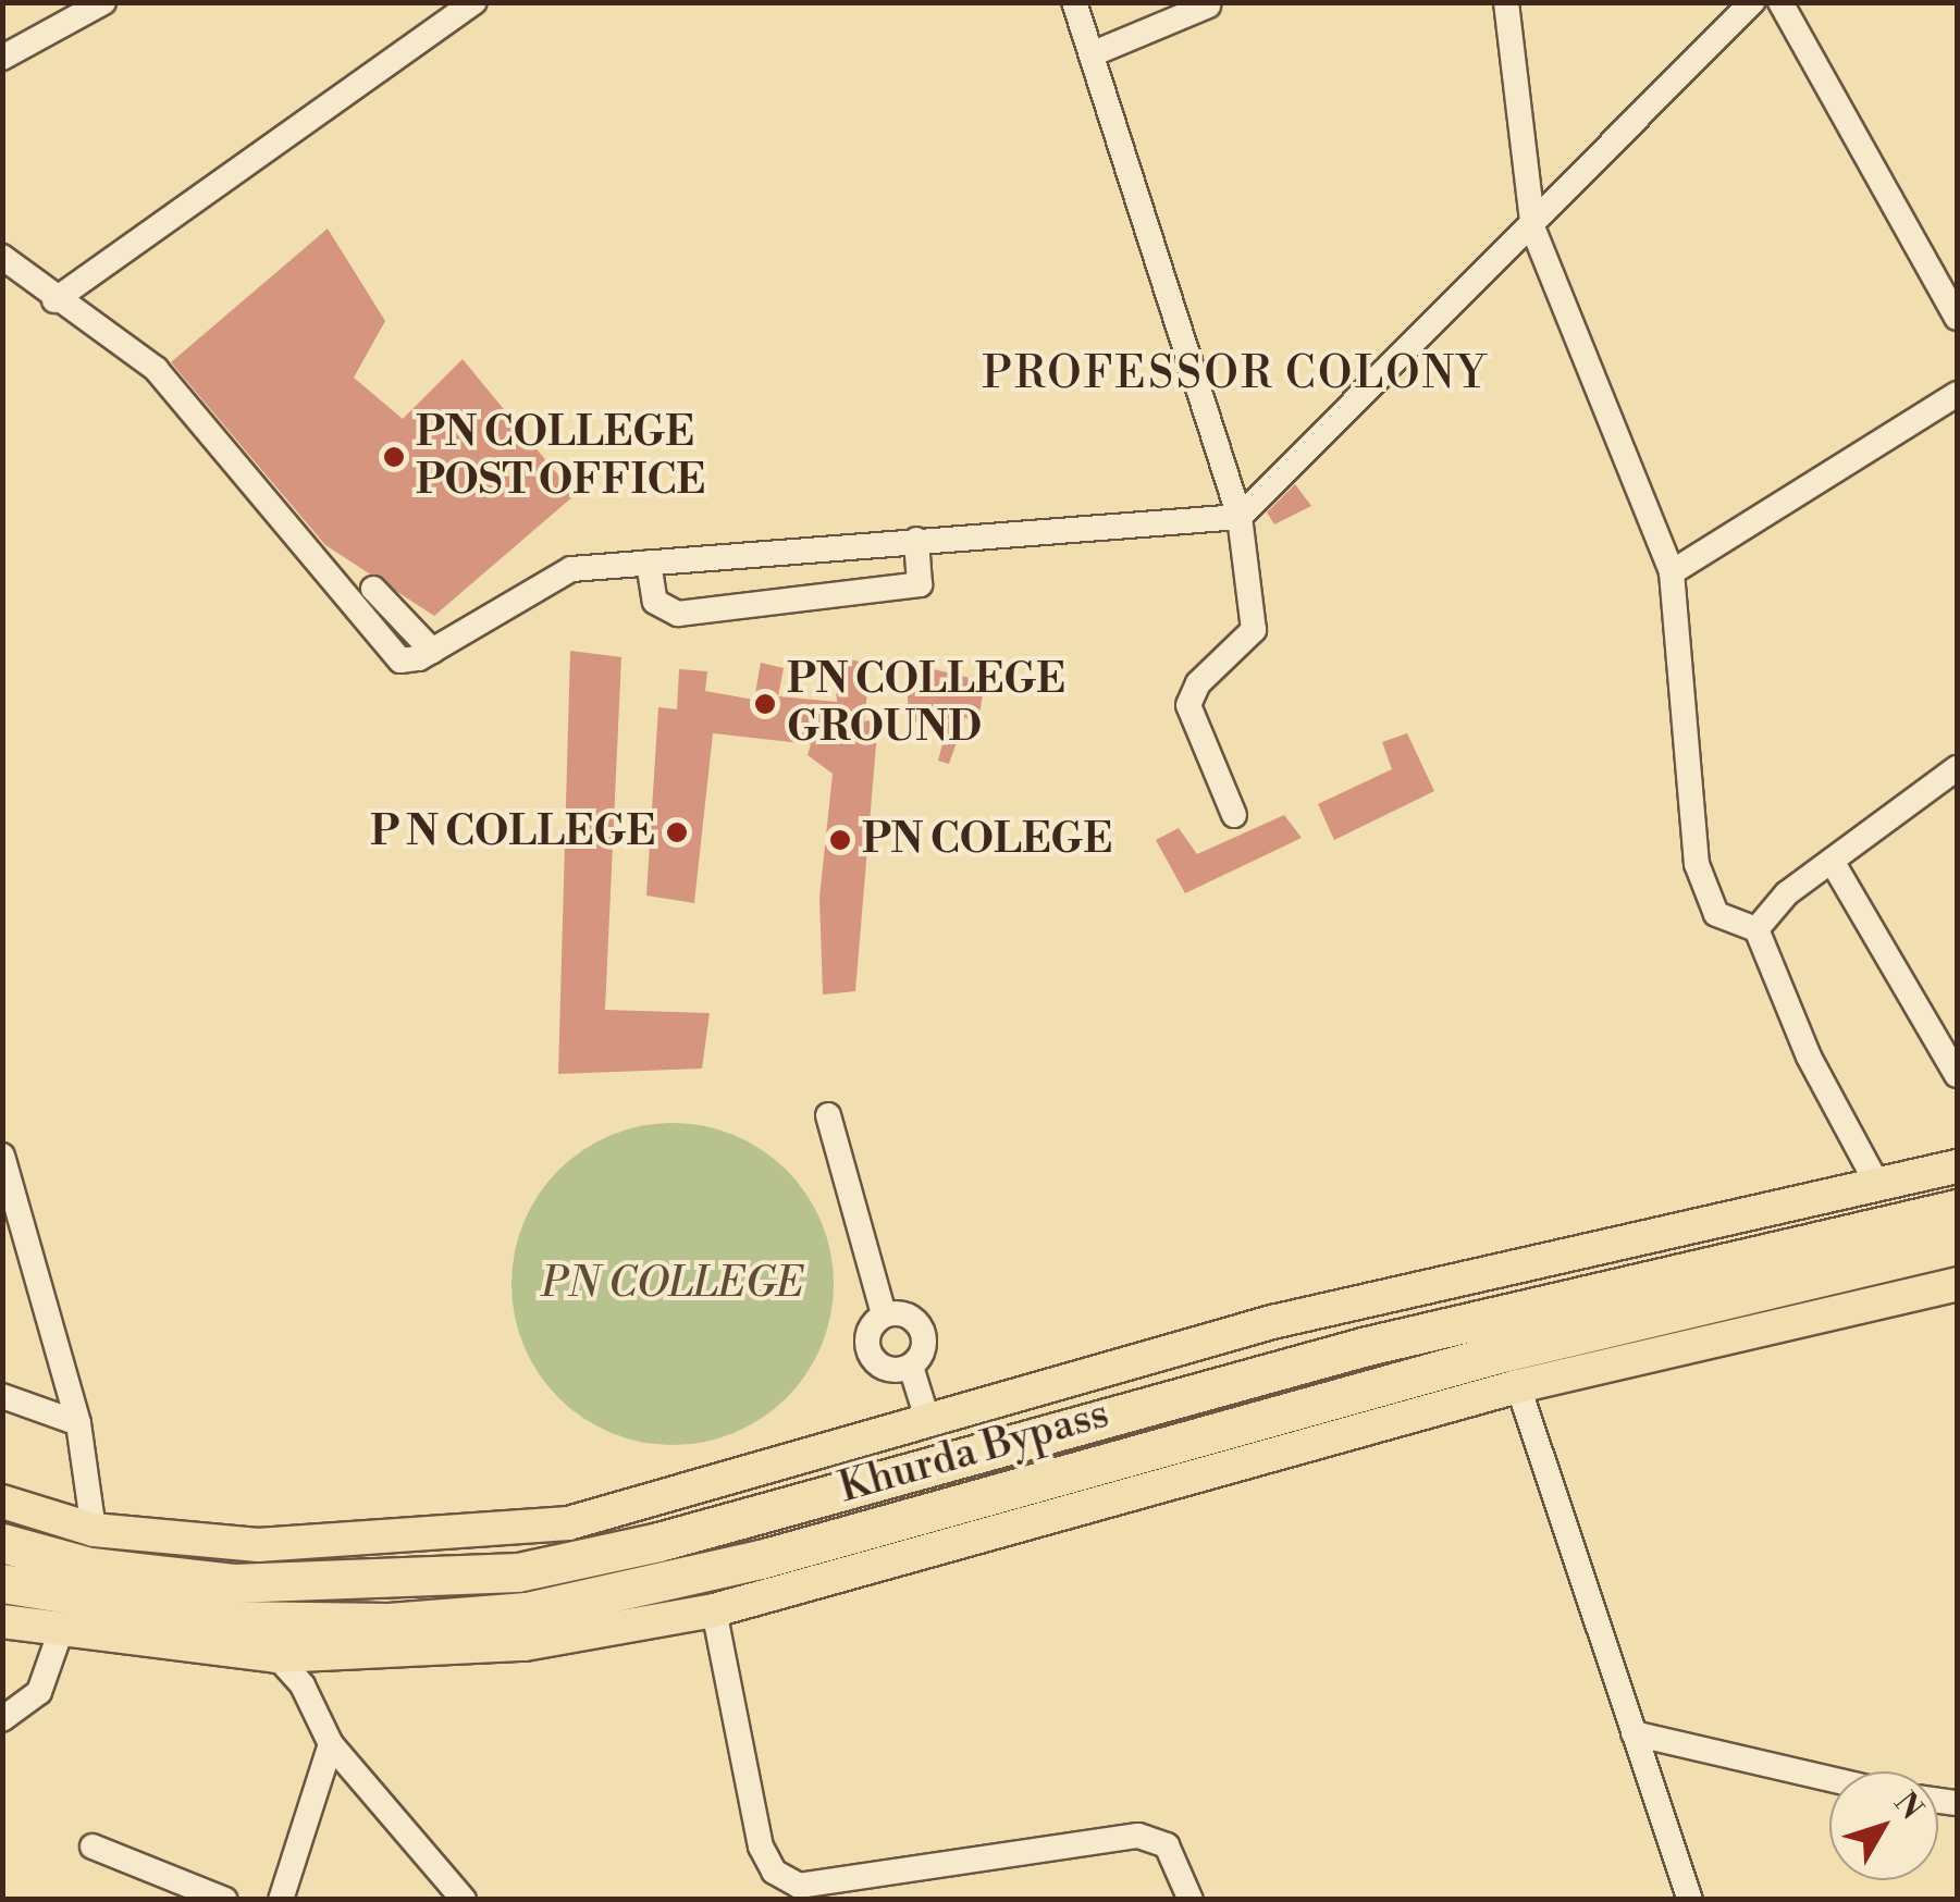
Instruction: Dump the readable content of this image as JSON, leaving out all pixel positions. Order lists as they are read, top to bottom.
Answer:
{
  "streets": {
    "highway": ["Khurda Bypass"]
  },
  "districts": ["PROFESSOR COLONY"],
  "parks": ["PN COLLEGE"],
  "places": [
    "PN COLLEGE POST OFFICE",
    "PN COLLEGE GROUND",
    "P N COLLEGE",
    "PN COLEGE"
  ],
  "north": "top right"
}
